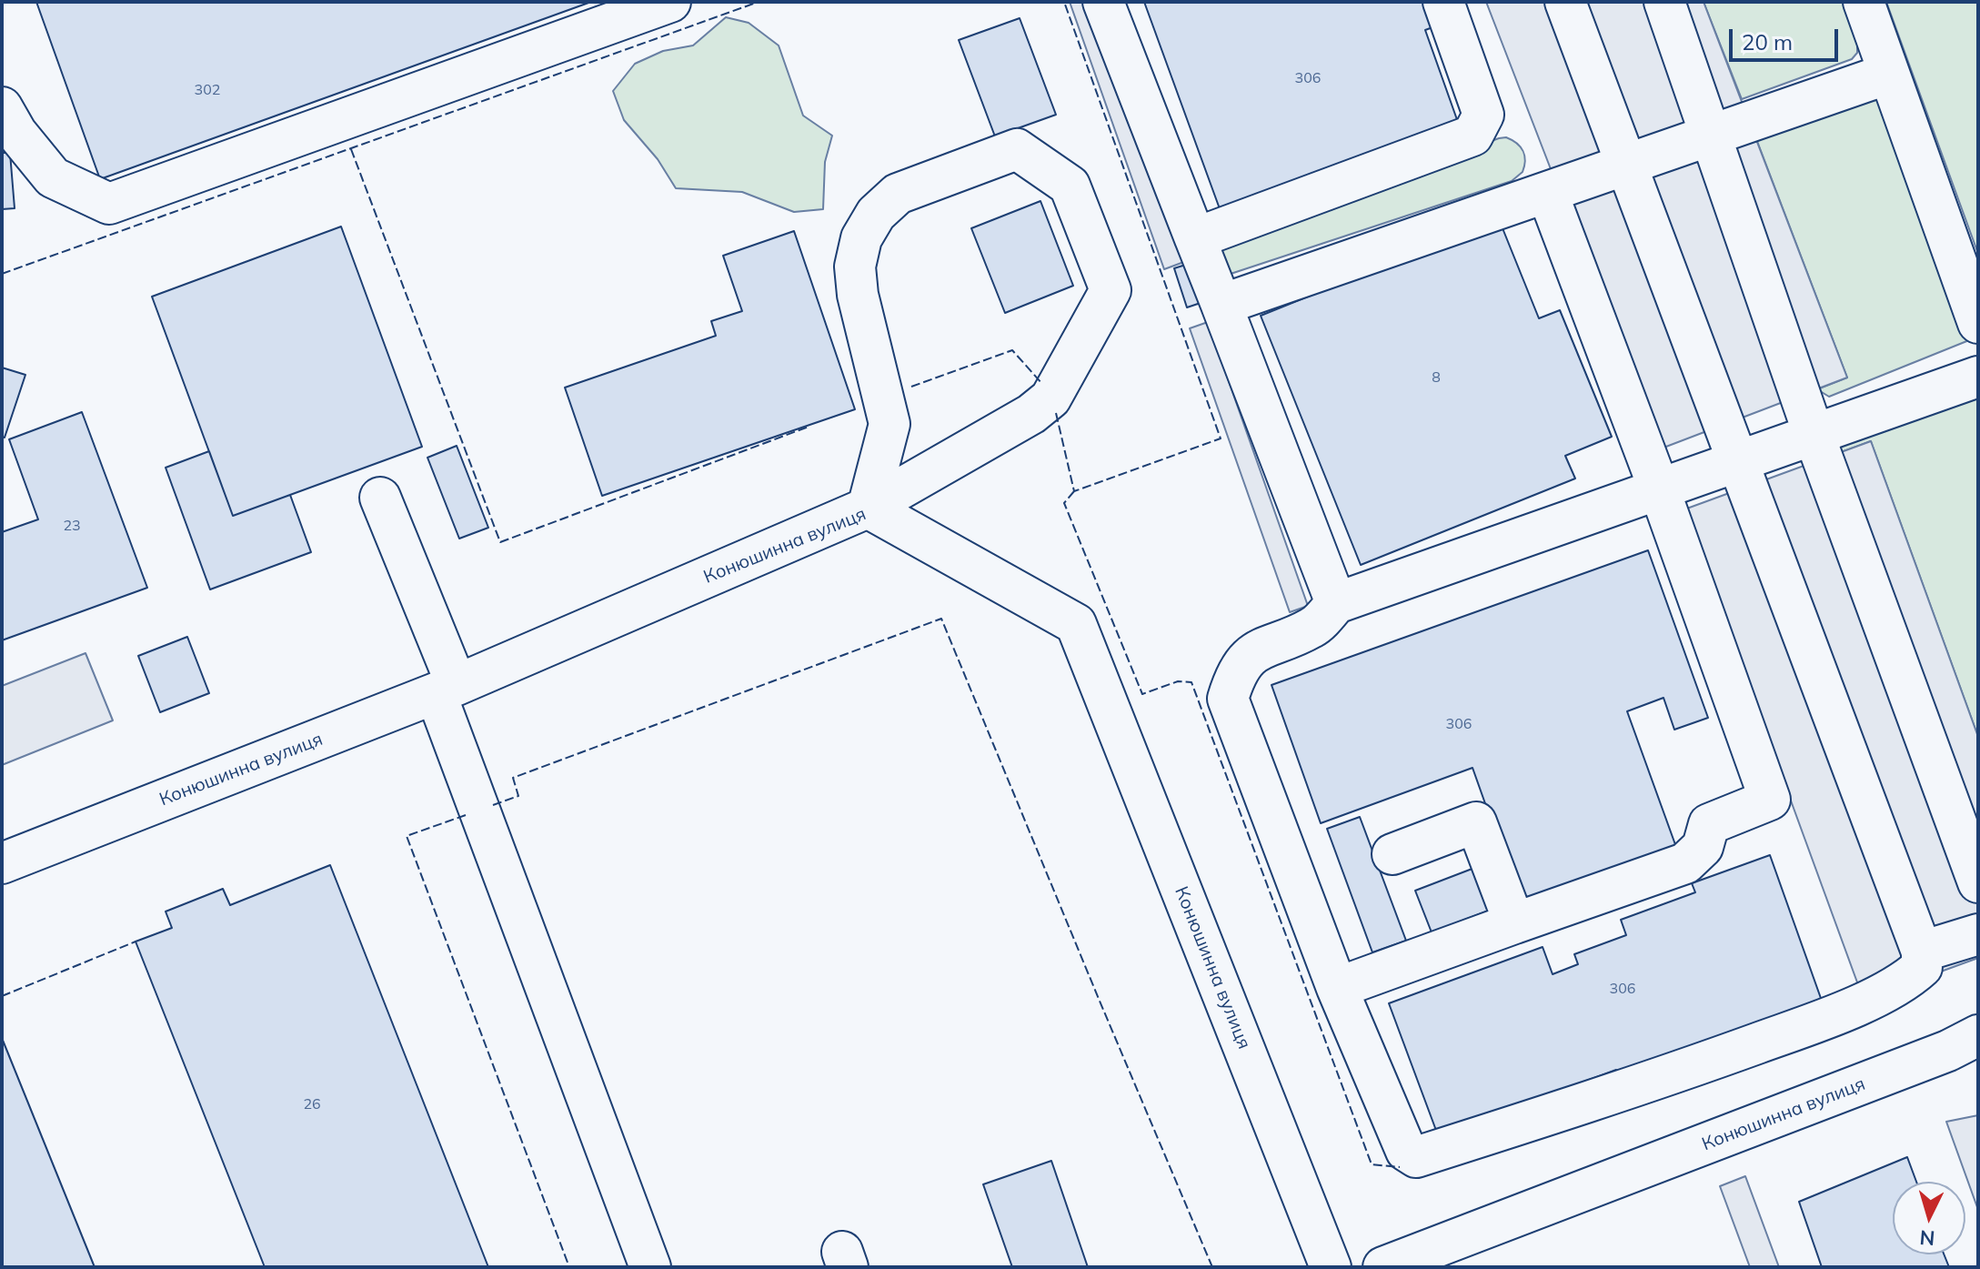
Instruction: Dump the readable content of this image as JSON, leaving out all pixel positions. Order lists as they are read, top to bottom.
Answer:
{
  "streets": {
    "street": ["Конюшинна вулиця"]
  },
  "house_numbers": [
    "306",
    "302",
    "8",
    "23",
    "306",
    "306",
    "26"
  ],
  "scale_bar": "20 m",
  "north": "bottom"
}
